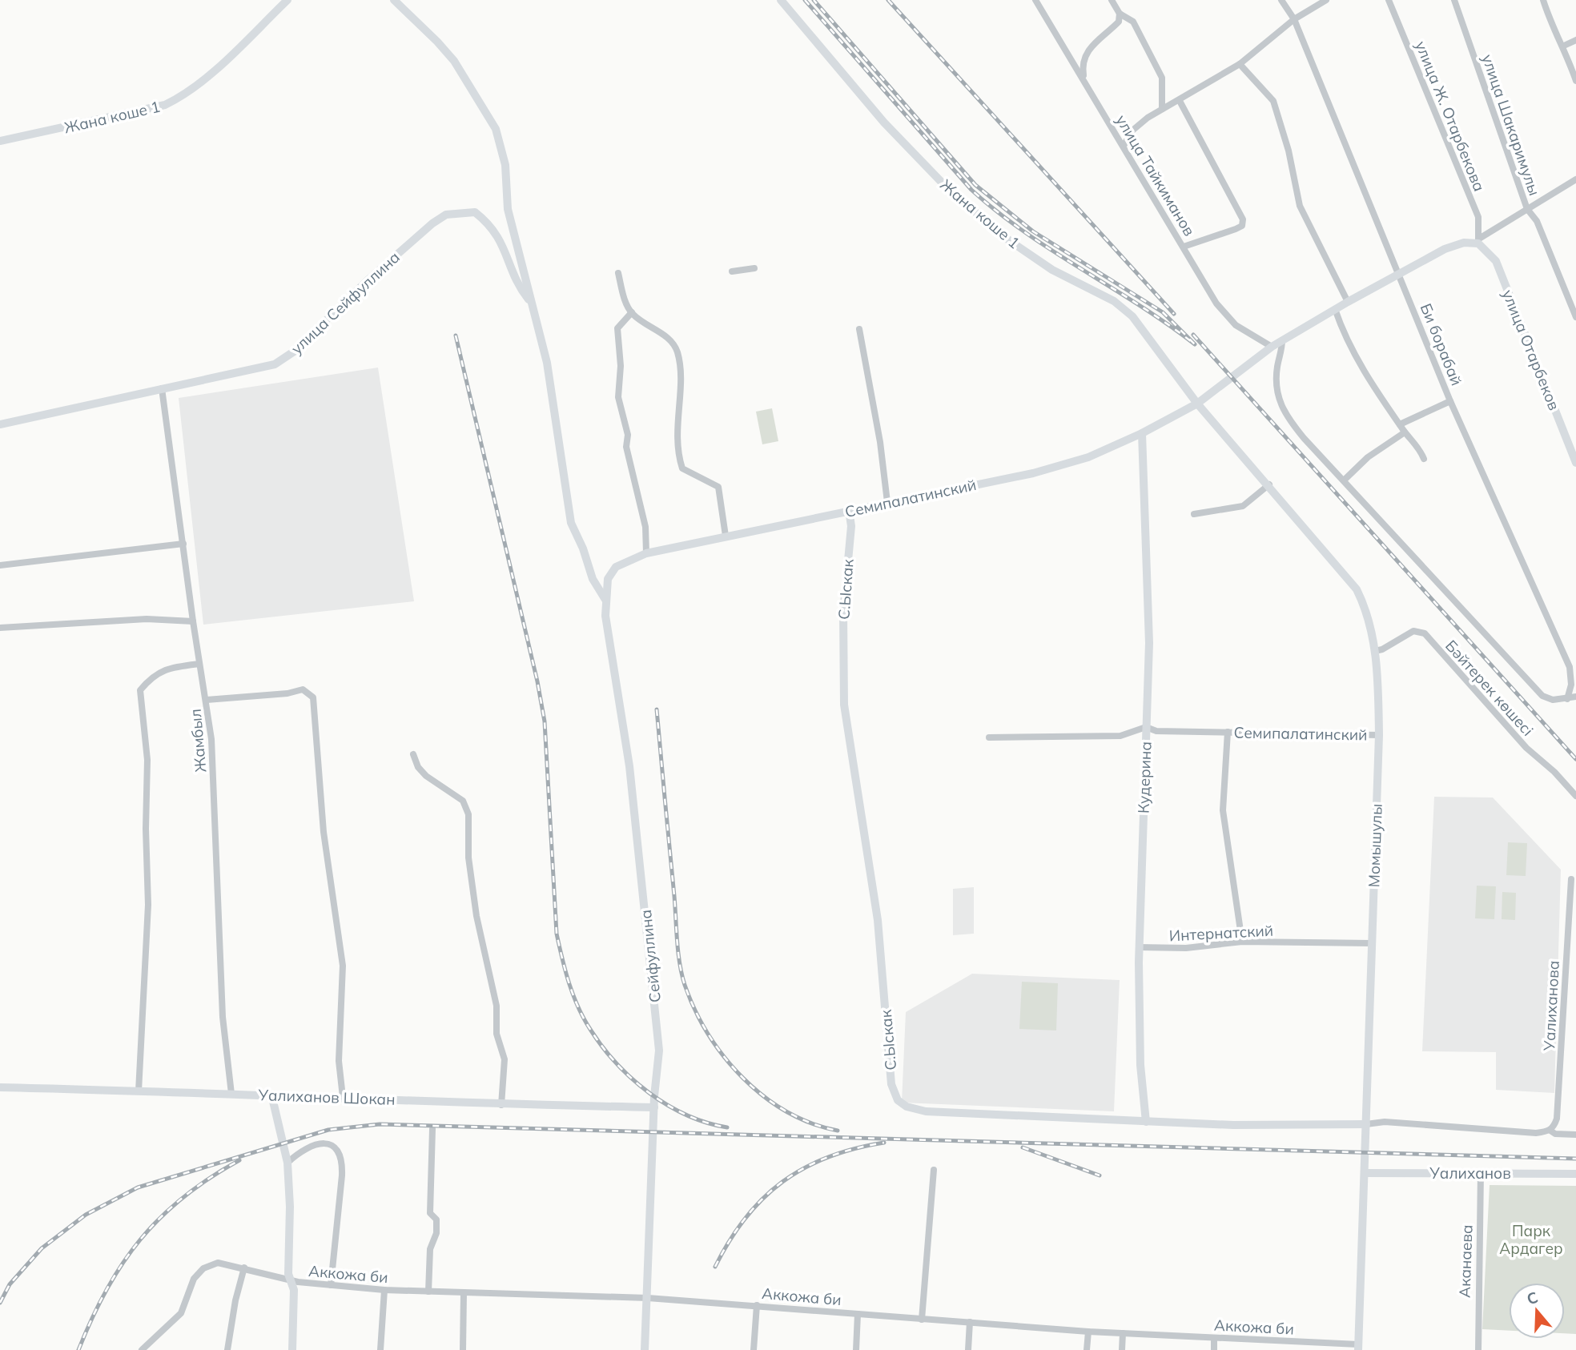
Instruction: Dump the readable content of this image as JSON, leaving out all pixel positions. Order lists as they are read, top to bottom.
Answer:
{
  "streets": {
    "street": [
      "улица Ж. Отарбекова",
      "Жана коше 1",
      "улица Шакаримулы",
      "улица Тайкиманов",
      "улица Сейфуллина",
      "Би борабай",
      "улица Отарбеков",
      "Семипалатинский",
      "С.Ыскак",
      "Бәйтерек көшесі",
      "Жамбыл",
      "Кудерина",
      "Момышулы",
      "Интернатский",
      "Сейфуллина",
      "Уалиханова",
      "Уалиханов Шокан",
      "Уалиханов",
      "Аканаева",
      "Аккожа би"
    ]
  },
  "crossings": [
    ["улица Ж. Отарбекова", "улица Отарбеков"],
    ["улица Ж. Отарбекова", "Семипалатинский"],
    ["Жана коше 1", "Семипалатинский"],
    ["Жана коше 1", "Момышулы"],
    ["улица Тайкиманов", "Семипалатинский"],
    ["улица Сейфуллина", "Жамбыл"],
    ["улица Сейфуллина", "Сейфуллина"],
    ["Би борабай", "Семипалатинский"],
    ["улица Отарбеков", "Семипалатинский"],
    ["Семипалатинский", "С.Ыскак"],
    ["Семипалатинский", "Кудерина"],
    ["Семипалатинский", "Момышулы"],
    ["Семипалатинский", "Сейфуллина"],
    ["С.Ыскак", "Кудерина"],
    ["С.Ыскак", "Момышулы"],
    ["Бәйтерек көшесі", "Момышулы"],
    ["Жамбыл", "Уалиханов Шокан"],
    ["Кудерина", "Интернатский"],
    ["Момышулы", "Интернатский"],
    ["Момышулы", "Уалиханов"],
    ["Момышулы", "Аккожа би"],
    ["Сейфуллина", "Уалиханов Шокан"],
    ["Сейфуллина", "Аккожа би"],
    ["Уалиханов", "Аканаева"]
  ],
  "parks": ["Парк Ардагер"],
  "north": "top"
}
